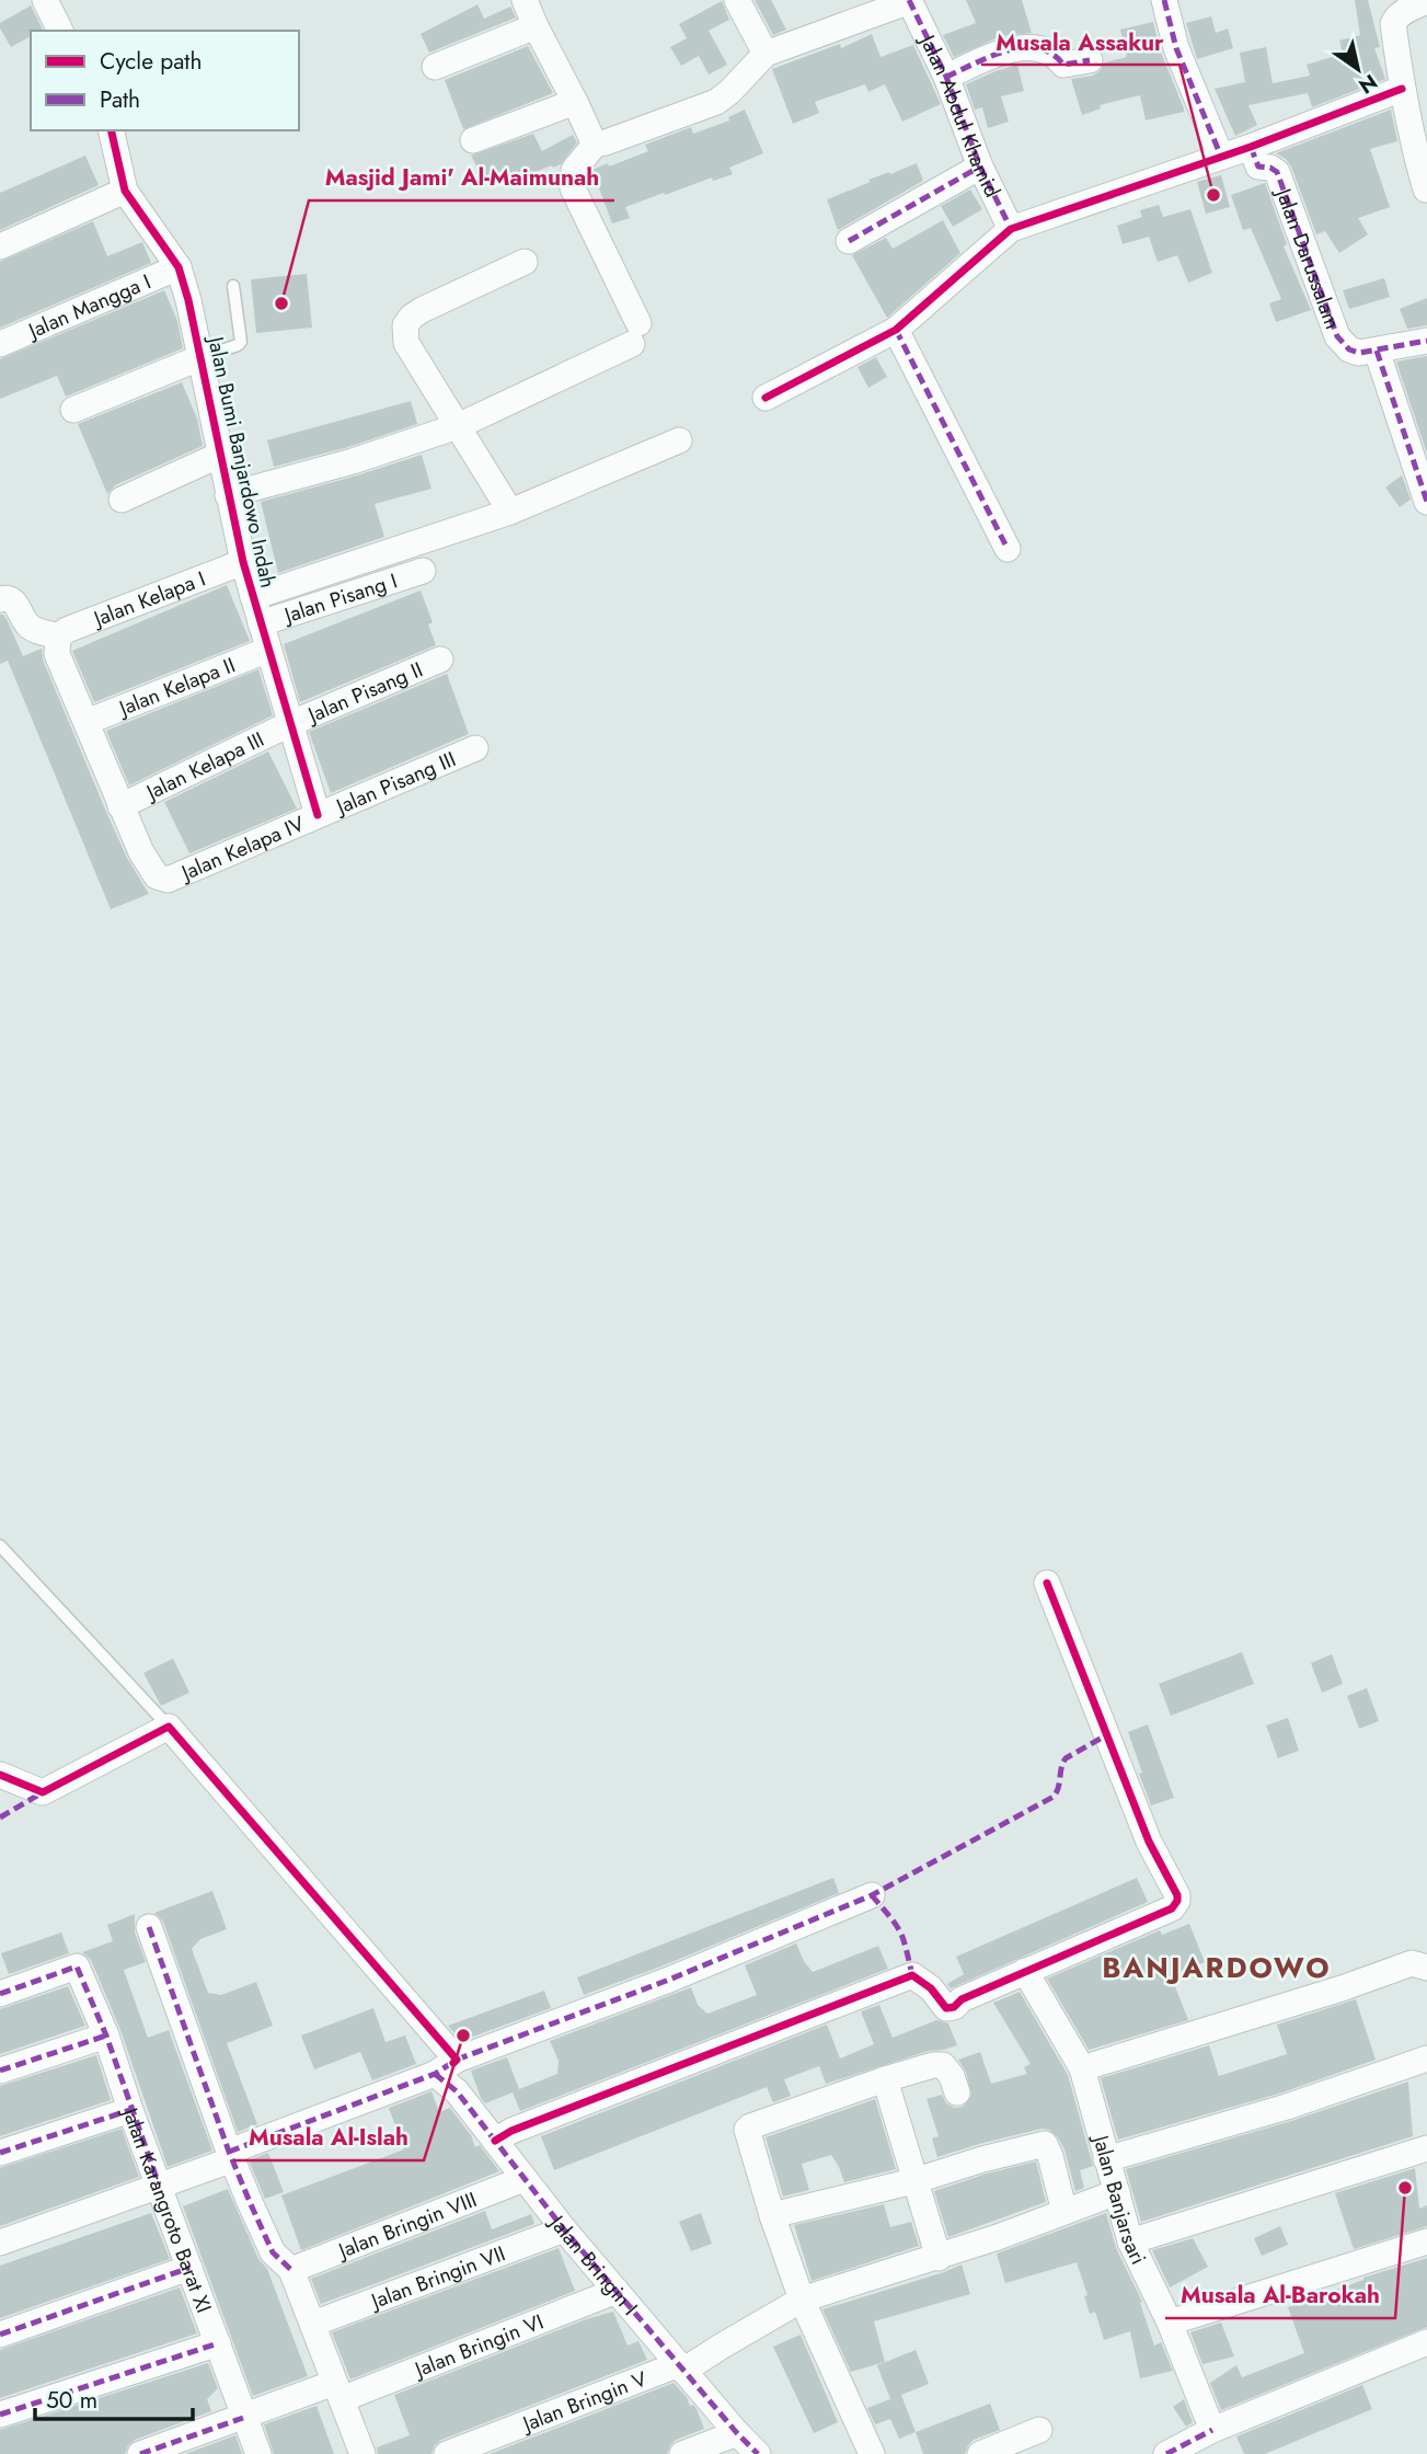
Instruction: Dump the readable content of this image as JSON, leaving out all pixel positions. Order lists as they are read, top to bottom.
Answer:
{
  "streets": {
    "street": [
      "Jalan Abdul Khamid",
      "Jalan Darussalam",
      "Jalan Mangga I",
      "Jalan Bumi Banjardowo Indah",
      "Jalan Pisang I",
      "Jalan Kelapa I",
      "Jalan Kelapa II",
      "Jalan Pisang II",
      "Jalan Kelapa III",
      "Jalan Pisang III",
      "Jalan Kelapa IV",
      "Jalan Banjarsari",
      "Jalan Karangroto Barat XI",
      "Jalan Bringin VIII",
      "Jalan Bringin I",
      "Jalan Bringin VII",
      "Jalan Bringin VI",
      "Jalan Bringin V"
    ]
  },
  "crossings": [
    ["Jalan Mangga I", "Jalan Bumi Banjardowo Indah"],
    ["Jalan Bumi Banjardowo Indah", "Jalan Pisang I"],
    ["Jalan Bumi Banjardowo Indah", "Jalan Kelapa I"],
    ["Jalan Bumi Banjardowo Indah", "Jalan Kelapa II"],
    ["Jalan Bumi Banjardowo Indah", "Jalan Pisang II"],
    ["Jalan Bumi Banjardowo Indah", "Jalan Kelapa III"],
    ["Jalan Bumi Banjardowo Indah", "Jalan Pisang III"],
    ["Jalan Bumi Banjardowo Indah", "Jalan Kelapa IV"],
    ["Jalan Pisang II", "Jalan Kelapa III"],
    ["Jalan Kelapa III", "Jalan Kelapa IV"],
    ["Jalan Pisang III", "Jalan Kelapa IV"],
    ["Jalan Banjarsari", "Jalan Bringin V"],
    ["Jalan Karangroto Barat XI", "Jalan Bringin VI"],
    ["Jalan Bringin VIII", "Jalan Bringin I"],
    ["Jalan Bringin I", "Jalan Bringin VII"],
    ["Jalan Bringin I", "Jalan Bringin VI"],
    ["Jalan Bringin I", "Jalan Bringin V"]
  ],
  "districts": ["BANJARDOWO"],
  "places": [
    "Musala Assakur",
    "Masjid Jami' Al-Maimunah",
    "Musala Al-Islah",
    "Musala Al-Barokah"
  ],
  "legend": ["Cycle path", "Path"],
  "scale_bar": "50 m",
  "north": "bottom right"
}
